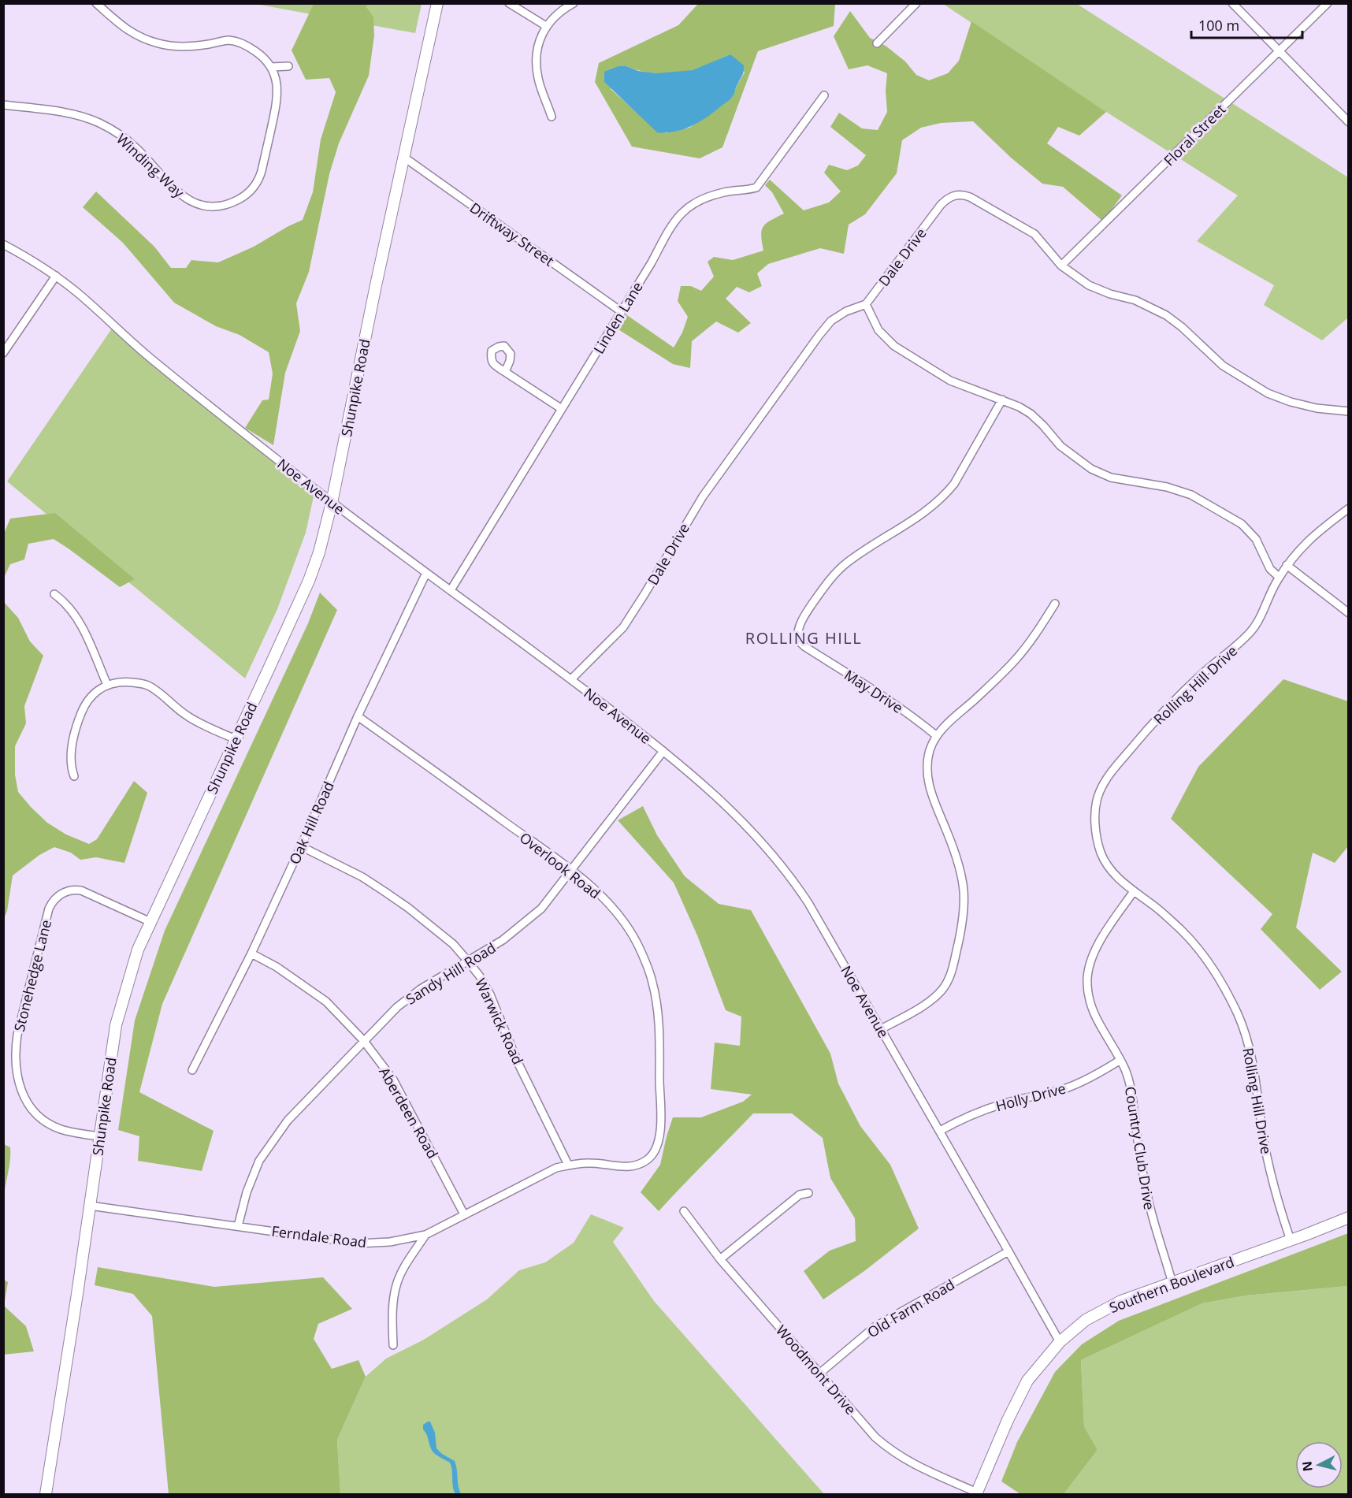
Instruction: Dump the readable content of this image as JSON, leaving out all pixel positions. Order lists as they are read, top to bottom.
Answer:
{
  "streets": {
    "main road": ["Shunpike Road", "Southern Boulevard"],
    "street": [
      "Floral Street",
      "Winding Way",
      "Driftway Street",
      "Dale Drive",
      "Linden Lane",
      "Noe Avenue",
      "Rolling Hill Drive",
      "May Drive",
      "Oak Hill Road",
      "Overlook Road",
      "Sandy Hill Road",
      "Stonehedge Lane",
      "Warwick Road",
      "Holly Drive",
      "Aberdeen Road",
      "Country Club Drive",
      "Ferndale Road",
      "Old Farm Road",
      "Woodmont Drive"
    ]
  },
  "crossings": [
    ["Floral Street", "Dale Drive"],
    ["Driftway Street", "Linden Lane"],
    ["Driftway Street", "Shunpike Road"],
    ["Dale Drive", "Noe Avenue"],
    ["Linden Lane", "Noe Avenue"],
    ["Shunpike Road", "Noe Avenue"],
    ["Shunpike Road", "Stonehedge Lane"],
    ["Shunpike Road", "Ferndale Road"],
    ["Noe Avenue", "Oak Hill Road"],
    ["Noe Avenue", "Sandy Hill Road"],
    ["Noe Avenue", "Holly Drive"],
    ["Noe Avenue", "Southern Boulevard"],
    ["Noe Avenue", "Old Farm Road"],
    ["Rolling Hill Drive", "Country Club Drive"],
    ["Rolling Hill Drive", "Southern Boulevard"],
    ["Oak Hill Road", "Overlook Road"],
    ["Oak Hill Road", "Warwick Road"],
    ["Oak Hill Road", "Aberdeen Road"],
    ["Overlook Road", "Sandy Hill Road"],
    ["Overlook Road", "Ferndale Road"],
    ["Sandy Hill Road", "Warwick Road"],
    ["Sandy Hill Road", "Aberdeen Road"],
    ["Sandy Hill Road", "Ferndale Road"],
    ["Warwick Road", "Ferndale Road"],
    ["Holly Drive", "Country Club Drive"],
    ["Aberdeen Road", "Ferndale Road"],
    ["Country Club Drive", "Southern Boulevard"],
    ["Southern Boulevard", "Woodmont Drive"],
    ["Old Farm Road", "Woodmont Drive"]
  ],
  "districts": ["ROLLING HILL"],
  "scale_bar": "100 m",
  "north": "left"
}
